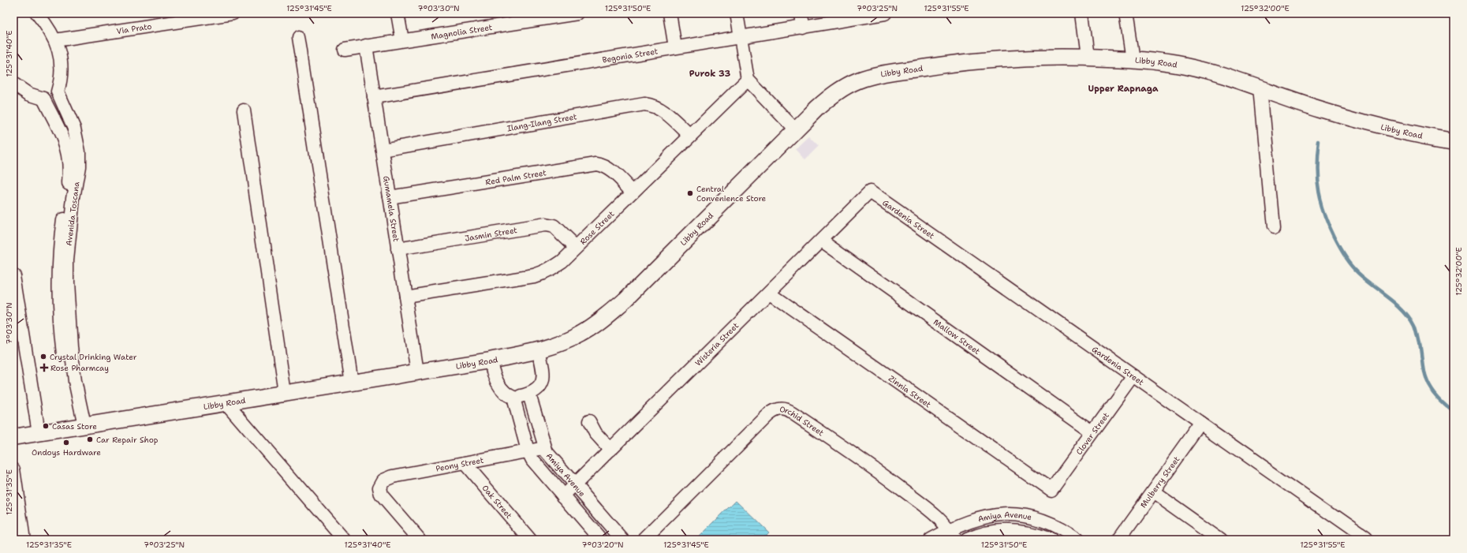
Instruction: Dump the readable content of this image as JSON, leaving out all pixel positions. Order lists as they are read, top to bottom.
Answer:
{
  "streets": {
    "main road": ["Libby Road"],
    "street": [
      "Via Prato",
      "Magnolia Street",
      "Begonia Street",
      "Ilang-Ilang Street",
      "Red Palm Street",
      "Gumamela Street",
      "Avenida Toscana",
      "Gardenia Street",
      "Rose Street",
      "Jasmin Street",
      "Mallow Street",
      "Wisteria Street",
      "Zinnia Street",
      "Orchid Street",
      "Clover Street",
      "Peony Street",
      "Amiya Avenue",
      "Mulberry Street",
      "Oak Street"
    ]
  },
  "crossings": [
    ["Magnolia Street", "Gumamela Street"],
    ["Begonia Street", "Gumamela Street"],
    ["Libby Road", "Gumamela Street"],
    ["Libby Road", "Avenida Toscana"],
    ["Ilang-Ilang Street", "Gumamela Street"],
    ["Ilang-Ilang Street", "Rose Street"],
    ["Red Palm Street", "Gumamela Street"],
    ["Red Palm Street", "Rose Street"],
    ["Gumamela Street", "Rose Street"],
    ["Gumamela Street", "Jasmin Street"],
    ["Gardenia Street", "Wisteria Street"],
    ["Gardenia Street", "Clover Street"],
    ["Gardenia Street", "Mulberry Street"],
    ["Rose Street", "Jasmin Street"],
    ["Mallow Street", "Wisteria Street"],
    ["Mallow Street", "Clover Street"],
    ["Wisteria Street", "Zinnia Street"],
    ["Wisteria Street", "Amiya Avenue"],
    ["Zinnia Street", "Clover Street"],
    ["Orchid Street", "Amiya Avenue"],
    ["Peony Street", "Amiya Avenue"],
    ["Peony Street", "Oak Street"]
  ],
  "districts": ["Purok 33", "Upper Rapnaga"],
  "places": {
    "other": [
      "Central Convenience Store",
      "Crystal Drinking Water",
      "Casas Store",
      "Car Repair Shop",
      "Ondoys Hardware"
    ],
    "health": ["Rose Pharmcay"]
  },
  "coordinates": [
    "125°31'45\"E",
    "7°03'30\"N",
    "125°31'50\"E",
    "7°03'25\"N",
    "125°31'55\"E",
    "125°32'00\"E",
    "125°31'40\"E",
    "125°31'35\"E",
    "7°03'20\"N"
  ]
}
